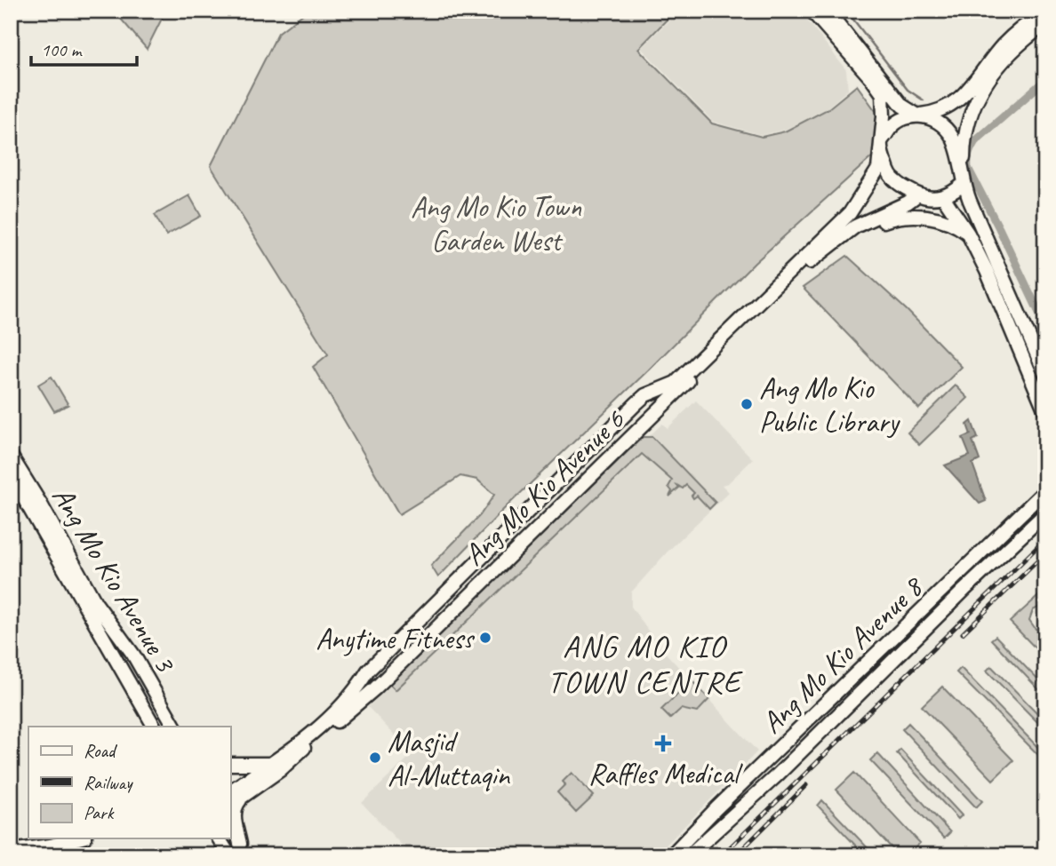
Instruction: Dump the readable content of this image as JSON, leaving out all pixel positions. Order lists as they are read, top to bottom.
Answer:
{
  "streets": {
    "main road": ["Ang Mo Kio Avenue 6", "Ang Mo Kio Avenue 3", "Ang Mo Kio Avenue 8"]
  },
  "districts": ["ANG MO KIO TOWN CENTRE"],
  "parks": ["Ang Mo Kio Town Garden West"],
  "places": {
    "other": ["Ang Mo Kio Public Library", "Anytime Fitness", "Masjid Al-Muttaqin"],
    "health": ["Raffles Medical"]
  },
  "legend": ["Road", "Railway", "Park"],
  "scale_bar": "100 m"
}
